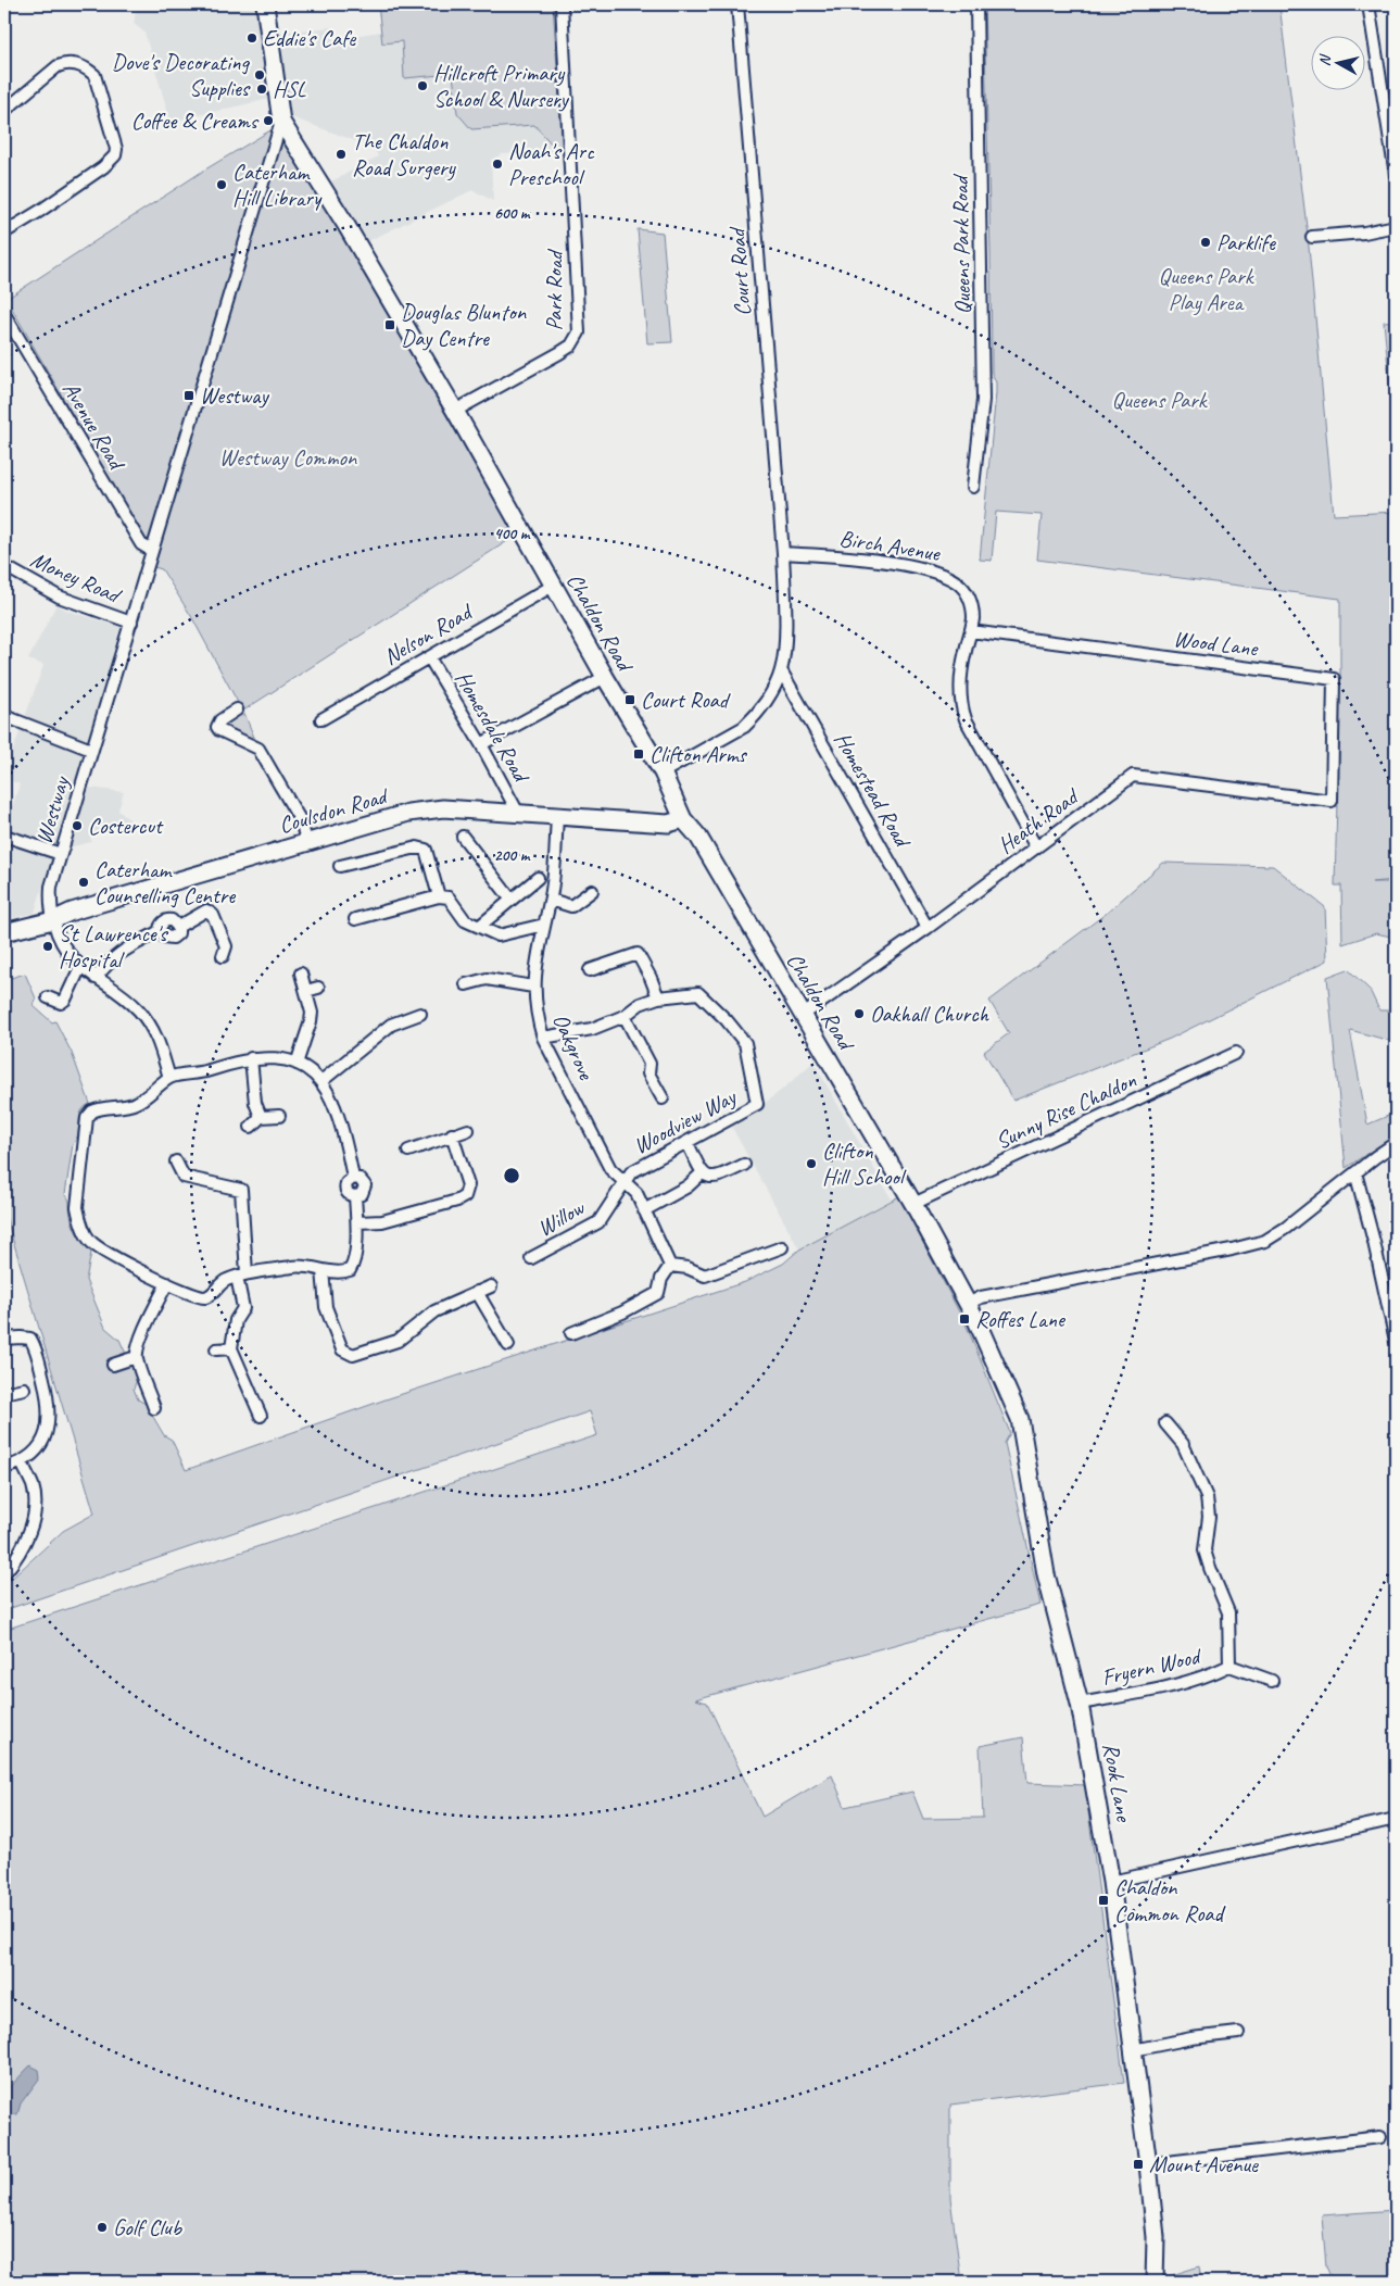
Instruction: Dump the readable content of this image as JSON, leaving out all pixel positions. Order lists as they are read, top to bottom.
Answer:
{
  "streets": {
    "main road": ["Chaldon Road", "Coulsdon Road", "Rook Lane"],
    "street": [
      "Queens Park Road",
      "Court Road",
      "Park Road",
      "Avenue Road",
      "Birch Avenue",
      "Money Road",
      "Nelson Road",
      "Wood Lane",
      "Homesdale Road",
      "Homestead Road",
      "Westway",
      "Heath Road",
      "Oakgrove",
      "Sunny Rise Chaldon",
      "Woodview Way",
      "Willow",
      "Fryern Wood"
    ]
  },
  "crossings": [
    ["Court Road", "Birch Avenue"],
    ["Court Road", "Chaldon Road"],
    ["Court Road", "Homestead Road"],
    ["Park Road", "Chaldon Road"],
    ["Avenue Road", "Westway"],
    ["Birch Avenue", "Wood Lane"],
    ["Birch Avenue", "Heath Road"],
    ["Money Road", "Westway"],
    ["Chaldon Road", "Nelson Road"],
    ["Chaldon Road", "Westway"],
    ["Chaldon Road", "Coulsdon Road"],
    ["Chaldon Road", "Heath Road"],
    ["Chaldon Road", "Sunny Rise Chaldon"],
    ["Chaldon Road", "Rook Lane"],
    ["Nelson Road", "Homesdale Road"],
    ["Wood Lane", "Heath Road"],
    ["Homesdale Road", "Coulsdon Road"],
    ["Homestead Road", "Heath Road"],
    ["Westway", "Coulsdon Road"],
    ["Coulsdon Road", "Oakgrove"],
    ["Oakgrove", "Woodview Way"],
    ["Oakgrove", "Willow"],
    ["Woodview Way", "Willow"],
    ["Fryern Wood", "Rook Lane"]
  ],
  "parks": ["Queens Park Play Area", "Queens Park", "Westway Common"],
  "places": {
    "other": [
      "Eddie's Cafe",
      "Dove's Decorating Supplies",
      "Hillcroft Primary School & Nursery",
      "HSL",
      "Coffee & Creams",
      "The Chaldon Road Surgery",
      "Noah's Arc Preschool",
      "Caterham Hill Library",
      "Parklife",
      "Costercut",
      "Caterham Counselling Centre",
      "St Lawrence's Hospital",
      "Oakhall Church",
      "Clifton Hill School",
      "Golf Club"
    ],
    "transit": [
      "Douglas Blunton Day Centre",
      "Westway",
      "Court Road",
      "Clifton Arms",
      "Roffes Lane",
      "Chaldon Common Road",
      "Mount Avenue"
    ]
  },
  "north": "left",
  "rings": ["600 m", "400 m", "200 m"]
}
